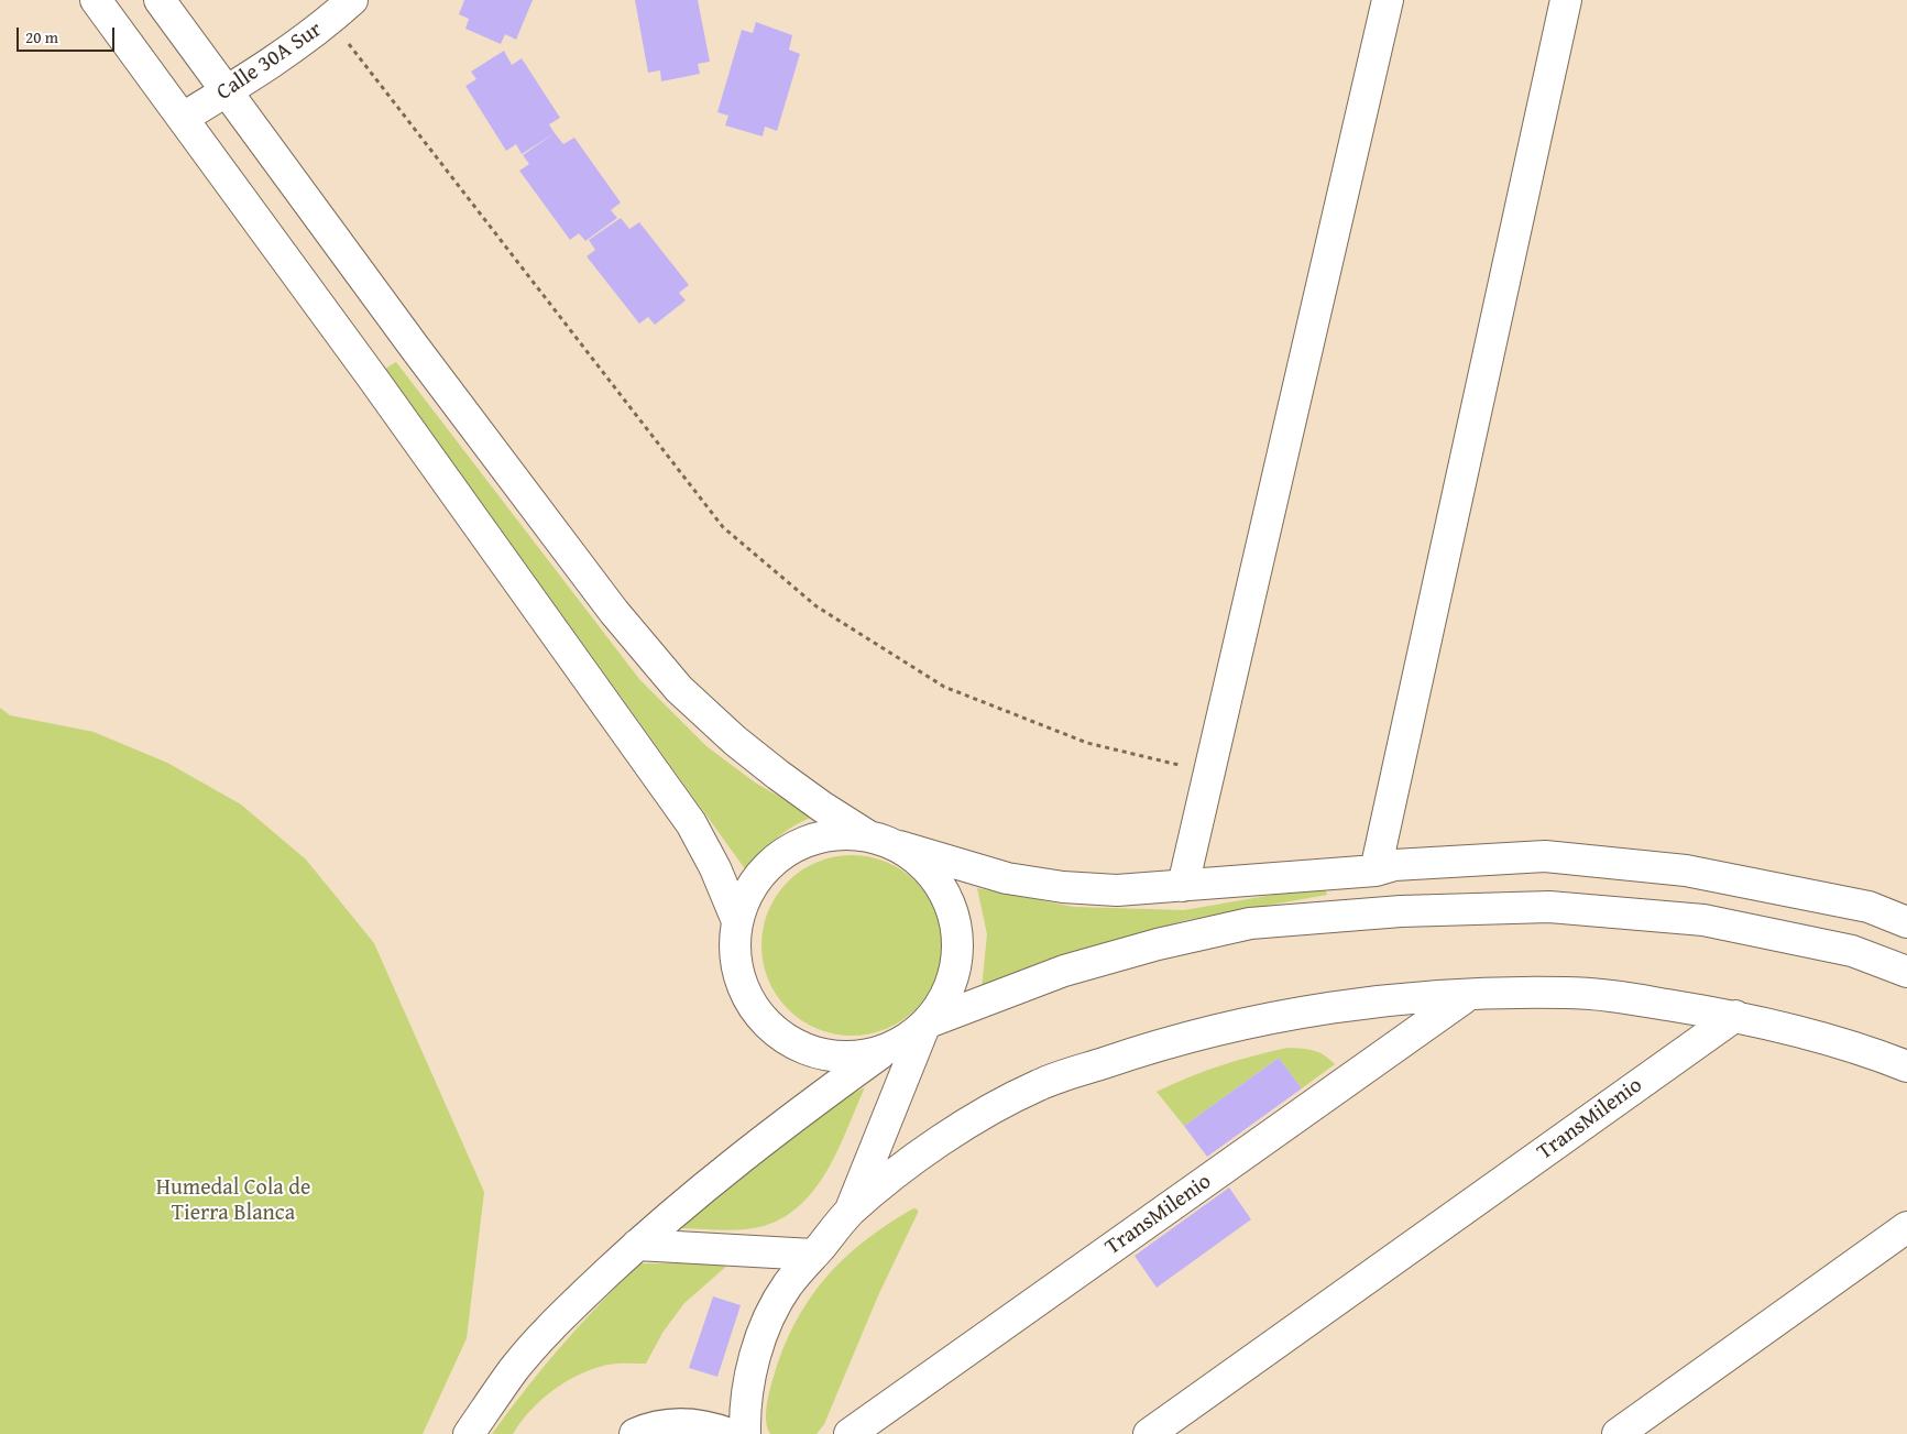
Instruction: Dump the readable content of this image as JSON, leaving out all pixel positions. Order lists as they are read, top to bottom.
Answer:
{
  "streets": {
    "street": ["Calle 30A Sur", "TransMilenio"]
  },
  "parks": ["Humedal Cola de Tierra Blanca"],
  "scale_bar": "20 m"
}
